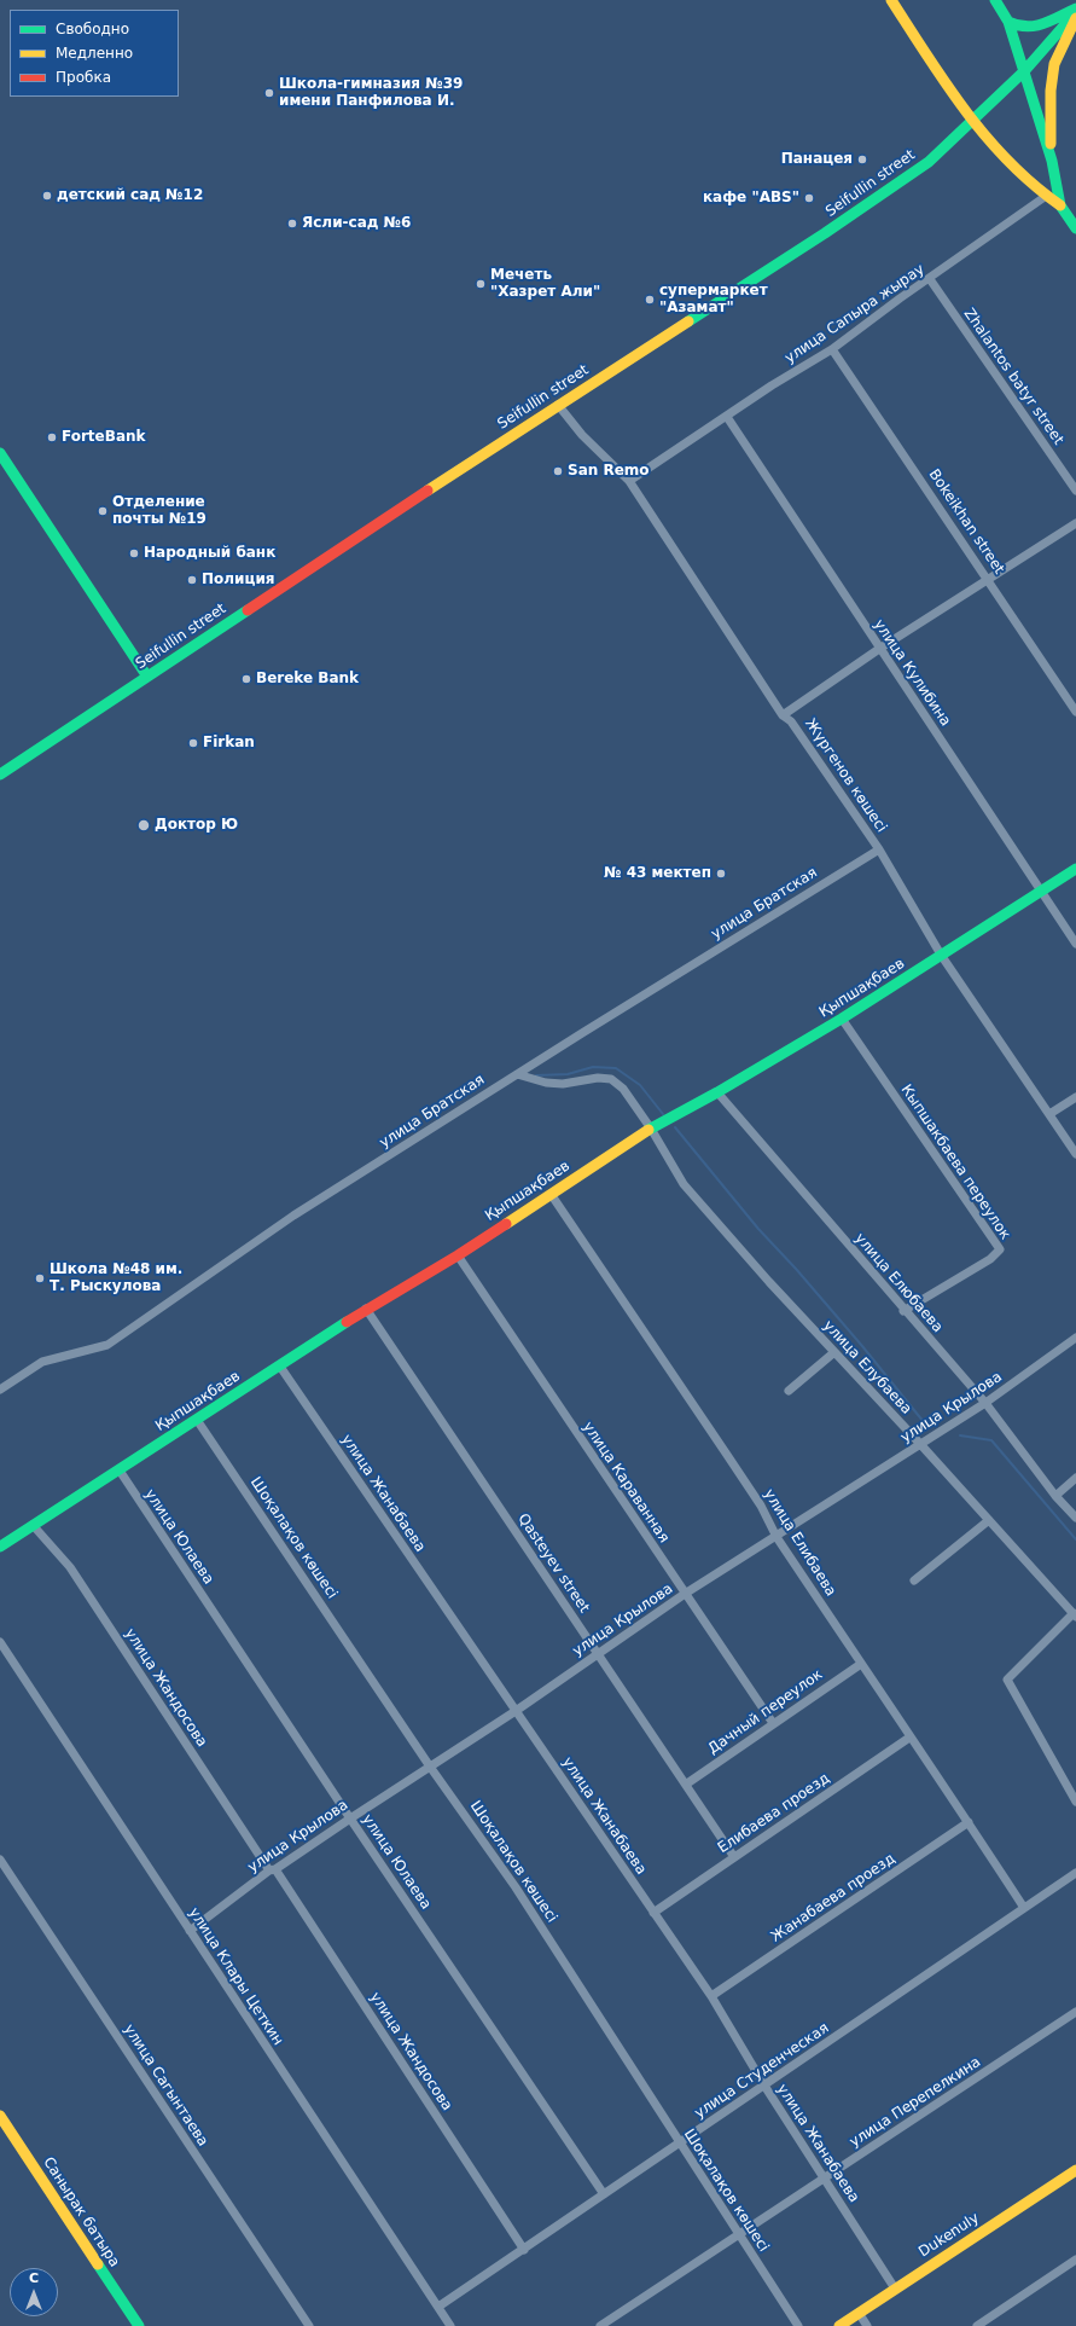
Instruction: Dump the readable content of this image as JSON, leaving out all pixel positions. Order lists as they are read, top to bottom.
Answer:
{
  "streets": {
    "street": [
      "Seifullin street",
      "улица Сапыра жырау",
      "Zhalantos batyr street",
      "Bokeikhan street",
      "улица Кулибина",
      "Жүргенов көшесі",
      "улица Братская",
      "Қыпшақбаев",
      "Кыпшакбаева переулок",
      "улица Елюбаева",
      "улица Елубаева",
      "улица Крылова",
      "улица Караванная",
      "улица Жанабаева",
      "улица Юлаева",
      "Шоқалақов көшесі",
      "улица Елибаева",
      "Qasteyev street",
      "улица Жандосова",
      "Дачный переулок",
      "Елибаева проезд",
      "Жанабаева проезд",
      "улица Клары Цеткин",
      "улица Студенческая",
      "улица Сагынтаева",
      "улица Перепелкина",
      "Санырак батыра",
      "Dukenuly"
    ]
  },
  "crossings": [
    ["Seifullin street", "Жүргенов көшесі"],
    ["улица Сапыра жырау", "Zhalantos batyr street"],
    ["улица Сапыра жырау", "Bokeikhan street"],
    ["улица Сапыра жырау", "улица Кулибина"],
    ["улица Сапыра жырау", "Жүргенов көшесі"],
    ["улица Кулибина", "Қыпшақбаев"],
    ["Жүргенов көшесі", "улица Братская"],
    ["Жүргенов көшесі", "Қыпшақбаев"],
    ["улица Братская", "улица Елубаева"],
    ["Қыпшақбаев", "Кыпшакбаева переулок"],
    ["Қыпшақбаев", "улица Елюбаева"],
    ["Қыпшақбаев", "улица Елубаева"],
    ["Қыпшақбаев", "улица Караванная"],
    ["Қыпшақбаев", "улица Жанабаева"],
    ["Қыпшақбаев", "улица Юлаева"],
    ["Қыпшақбаев", "Шоқалақов көшесі"],
    ["Қыпшақбаев", "улица Елибаева"],
    ["Қыпшақбаев", "Qasteyev street"],
    ["Қыпшақбаев", "улица Жандосова"],
    ["Кыпшакбаева переулок", "улица Елюбаева"],
    ["улица Елюбаева", "улица Крылова"],
    ["улица Елубаева", "улица Крылова"],
    ["улица Крылова", "улица Караванная"],
    ["улица Крылова", "улица Жанабаева"],
    ["улица Крылова", "улица Юлаева"],
    ["улица Крылова", "Шоқалақов көшесі"],
    ["улица Крылова", "улица Елибаева"],
    ["улица Крылова", "Qasteyev street"],
    ["улица Крылова", "улица Жандосова"],
    ["улица Крылова", "улица Клары Цеткин"],
    ["улица Караванная", "Дачный переулок"],
    ["улица Жанабаева", "Елибаева проезд"],
    ["улица Жанабаева", "Жанабаева проезд"],
    ["улица Жанабаева", "улица Студенческая"],
    ["улица Жанабаева", "улица Перепелкина"],
    ["улица Жанабаева", "Dukenuly"],
    ["улица Юлаева", "улица Студенческая"],
    ["Шоқалақов көшесі", "улица Студенческая"],
    ["Шоқалақов көшесі", "улица Перепелкина"],
    ["улица Елибаева", "Дачный переулок"],
    ["улица Елибаева", "Елибаева проезд"],
    ["улица Елибаева", "Жанабаева проезд"],
    ["улица Елибаева", "улица Студенческая"],
    ["Qasteyev street", "Дачный переулок"],
    ["Qasteyev street", "Елибаева проезд"],
    ["улица Жандосова", "улица Студенческая"],
    ["улица Клары Цеткин", "улица Студенческая"]
  ],
  "places": [
    "Школа-гимназия №39 имени Панфилова И.",
    "Панацея",
    "детский сад №12",
    "кафе \"ABS\"",
    "Ясли-сад №6",
    "Мечеть \"Хазрет Али\"",
    "супермаркет \"Азамат\"",
    "ForteBank",
    "San Remo",
    "Отделение почты №19",
    "Народный банк",
    "Полиция",
    "Bereke Bank",
    "Firkan",
    "Доктор Ю",
    "№ 43 мектеп",
    "Школа №48 им. Т. Рыскулова"
  ],
  "legend": ["Свободно", "Медленно", "Пробка"],
  "north": "top"
}
